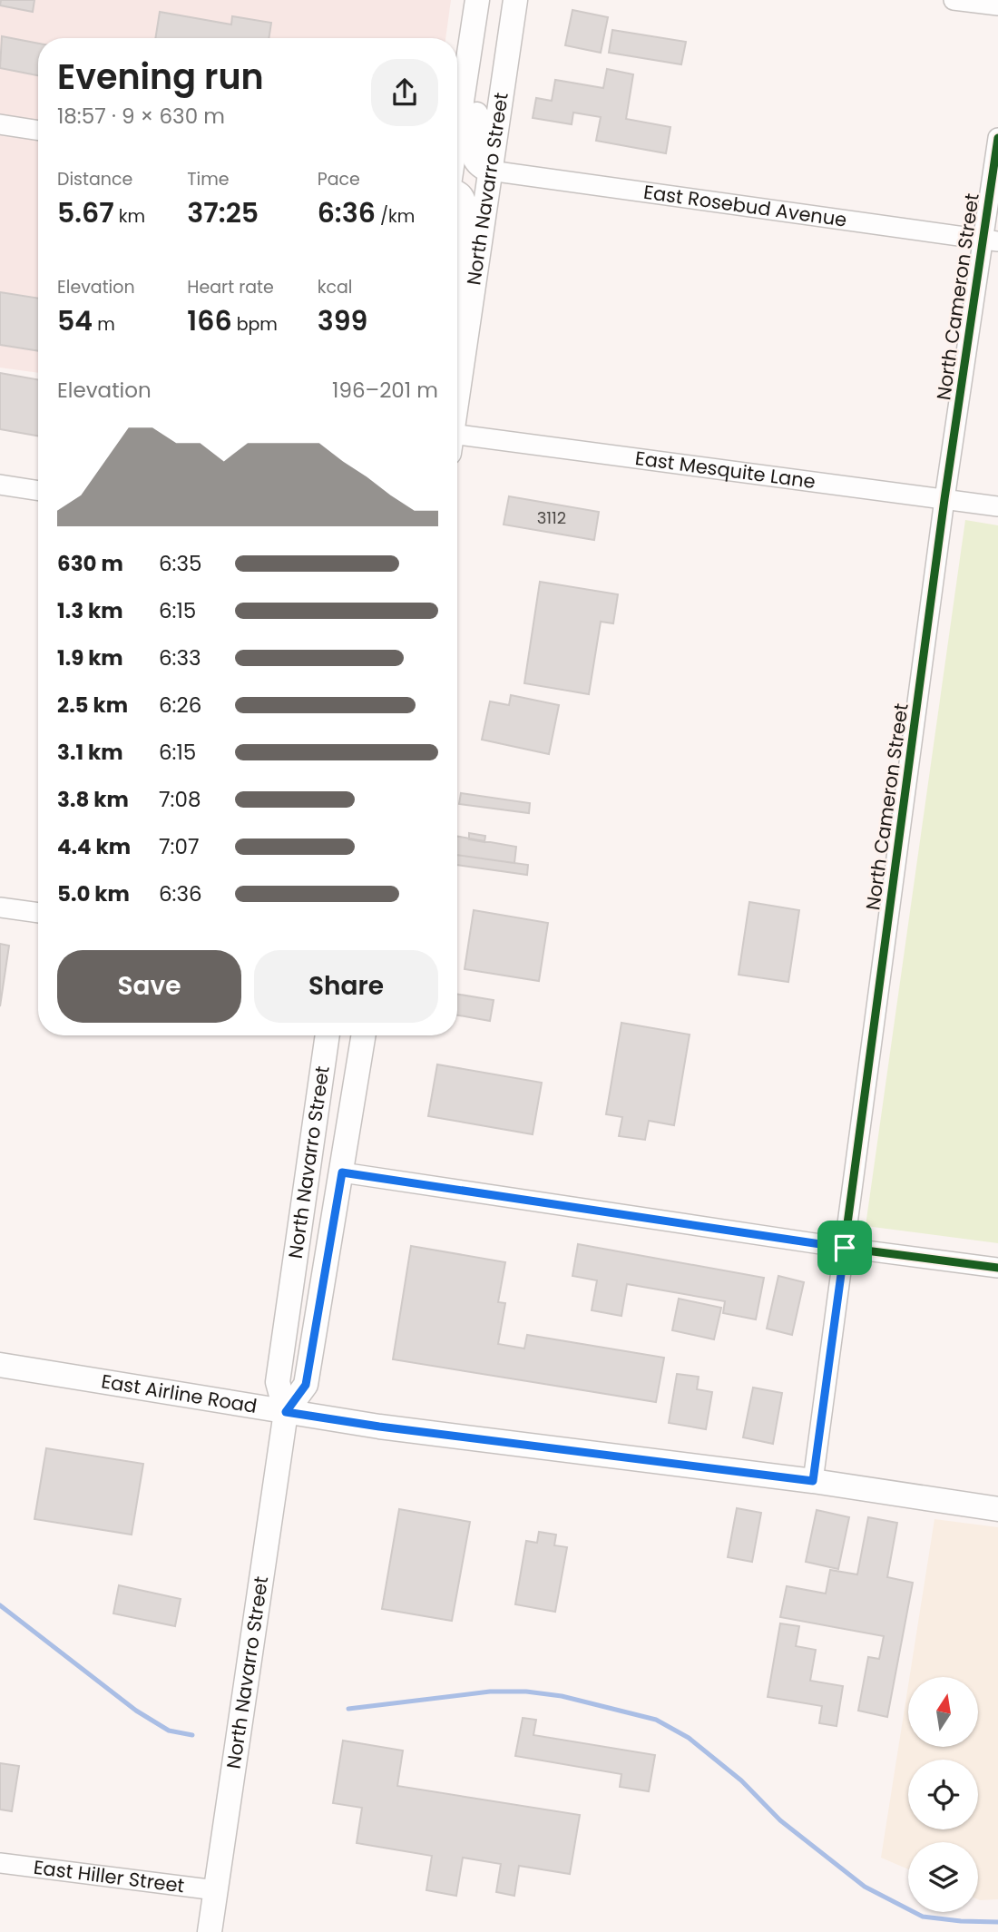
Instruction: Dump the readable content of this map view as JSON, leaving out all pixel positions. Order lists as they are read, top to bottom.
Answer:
{
  "streets": {
    "main road": ["North Navarro Street", "East Airline Road"],
    "street": [
      "East Rosebud Avenue",
      "North Cameron Street",
      "East Mesquite Lane",
      "East Hiller Street"
    ]
  },
  "crossings": [
    ["North Navarro Street", "East Rosebud Avenue"],
    ["North Navarro Street", "East Airline Road"],
    ["North Navarro Street", "East Hiller Street"],
    ["East Rosebud Avenue", "North Cameron Street"],
    ["North Cameron Street", "East Mesquite Lane"],
    ["North Cameron Street", "East Airline Road"]
  ],
  "house_numbers": ["3112"],
  "north": "top",
  "page": {
    "heading": ["Evening run", "18:57 · 9 × 630 m"],
    "stats": [
      ["Distance", "5.67 km"],
      ["Time", "37:25"],
      ["Pace", "6:36 /km"],
      ["Elevation", "54 m"],
      ["Heart rate", "166 bpm"],
      ["kcal", "399"]
    ],
    "chart": ["Elevation", "196–201 m"],
    "list": [
      {
        "name": "630 m",
        "note": "6:35"
      },
      {
        "name": "1.3 km",
        "note": "6:15"
      },
      {
        "name": "1.9 km",
        "note": "6:33"
      },
      {
        "name": "2.5 km",
        "note": "6:26"
      },
      {
        "name": "3.1 km",
        "note": "6:15"
      },
      {
        "name": "3.8 km",
        "note": "7:08"
      },
      {
        "name": "4.4 km",
        "note": "7:07"
      },
      {
        "name": "5.0 km",
        "note": "6:36"
      }
    ],
    "buttons": ["Save", "Share"]
  }
}
